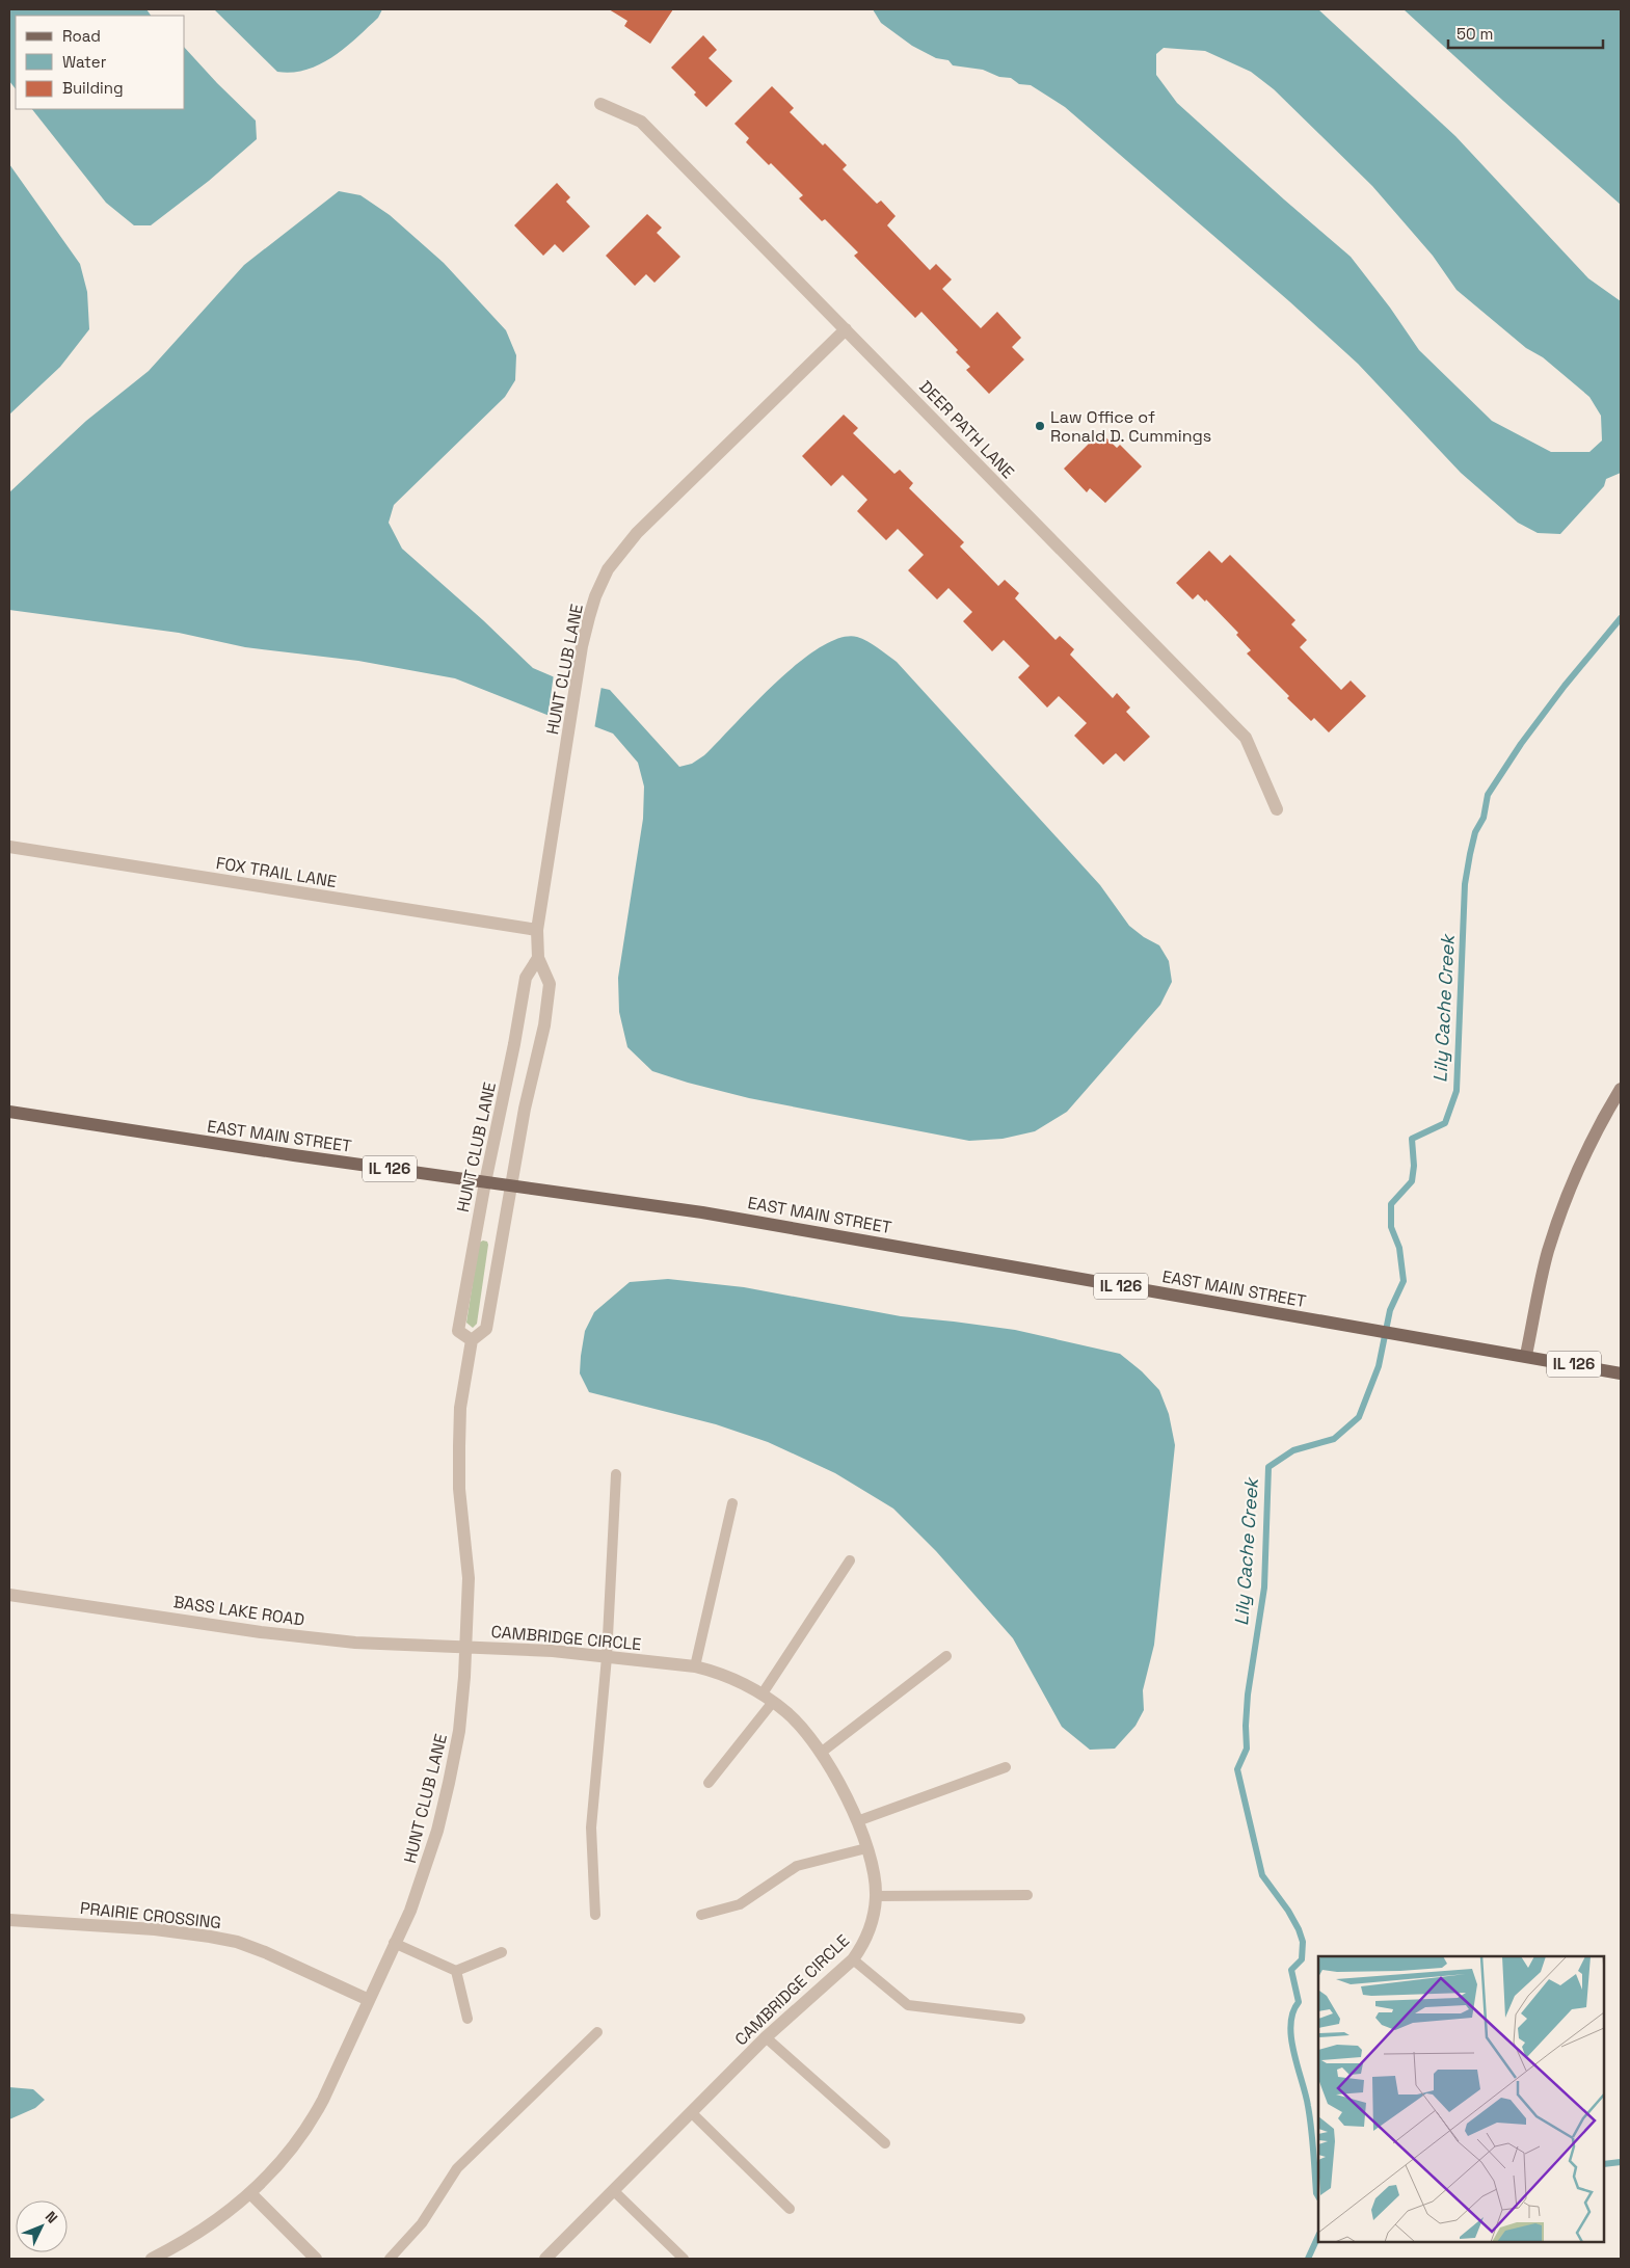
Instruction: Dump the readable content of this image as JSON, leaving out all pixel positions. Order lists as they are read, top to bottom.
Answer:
{
  "streets": {
    "main road": ["EAST MAIN STREET", "IL 126"],
    "street": [
      "DEER PATH LANE",
      "HUNT CLUB LANE",
      "FOX TRAIL LANE",
      "BASS LAKE ROAD",
      "CAMBRIDGE CIRCLE",
      "PRAIRIE CROSSING"
    ]
  },
  "crossings": [
    ["DEER PATH LANE", "HUNT CLUB LANE"],
    ["HUNT CLUB LANE", "FOX TRAIL LANE"],
    ["HUNT CLUB LANE", "EAST MAIN STREET"],
    ["HUNT CLUB LANE", "BASS LAKE ROAD"],
    ["HUNT CLUB LANE", "CAMBRIDGE CIRCLE"],
    ["HUNT CLUB LANE", "PRAIRIE CROSSING"],
    ["BASS LAKE ROAD", "CAMBRIDGE CIRCLE"]
  ],
  "water": ["Lily Cache Creek"],
  "places": ["Law Office of Ronald D. Cummings"],
  "legend": ["Road", "Water", "Building"],
  "scale_bar": "50 m",
  "north": "top right"
}
